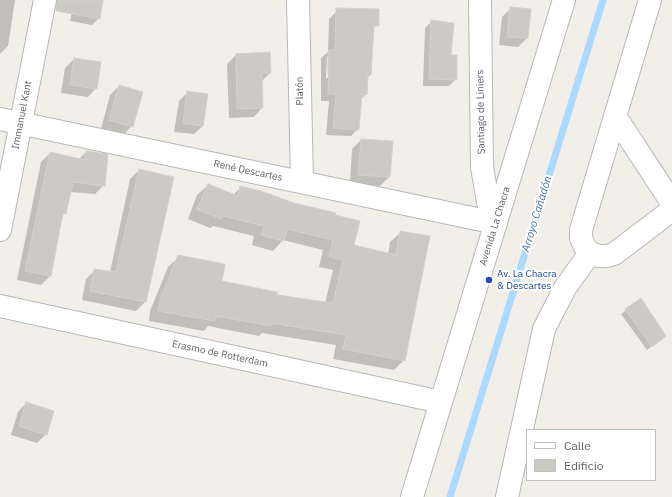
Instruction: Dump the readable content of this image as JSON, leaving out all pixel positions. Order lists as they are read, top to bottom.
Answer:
{
  "streets": {
    "street": [
      "Platón",
      "Santiago de Liniers",
      "Immanuel Kant",
      "René Descartes",
      "Avenida La Chacra",
      "Erasmo de Rotterdam"
    ]
  },
  "crossings": [
    ["Platón", "René Descartes"],
    ["Santiago de Liniers", "René Descartes"],
    ["Santiago de Liniers", "Avenida La Chacra"],
    ["Immanuel Kant", "René Descartes"],
    ["René Descartes", "Avenida La Chacra"],
    ["Avenida La Chacra", "Erasmo de Rotterdam"]
  ],
  "water": ["Arroyo Cañadón"],
  "places": ["Av. La Chacra & Descartes"],
  "legend": ["Calle", "Edificio"]
}
